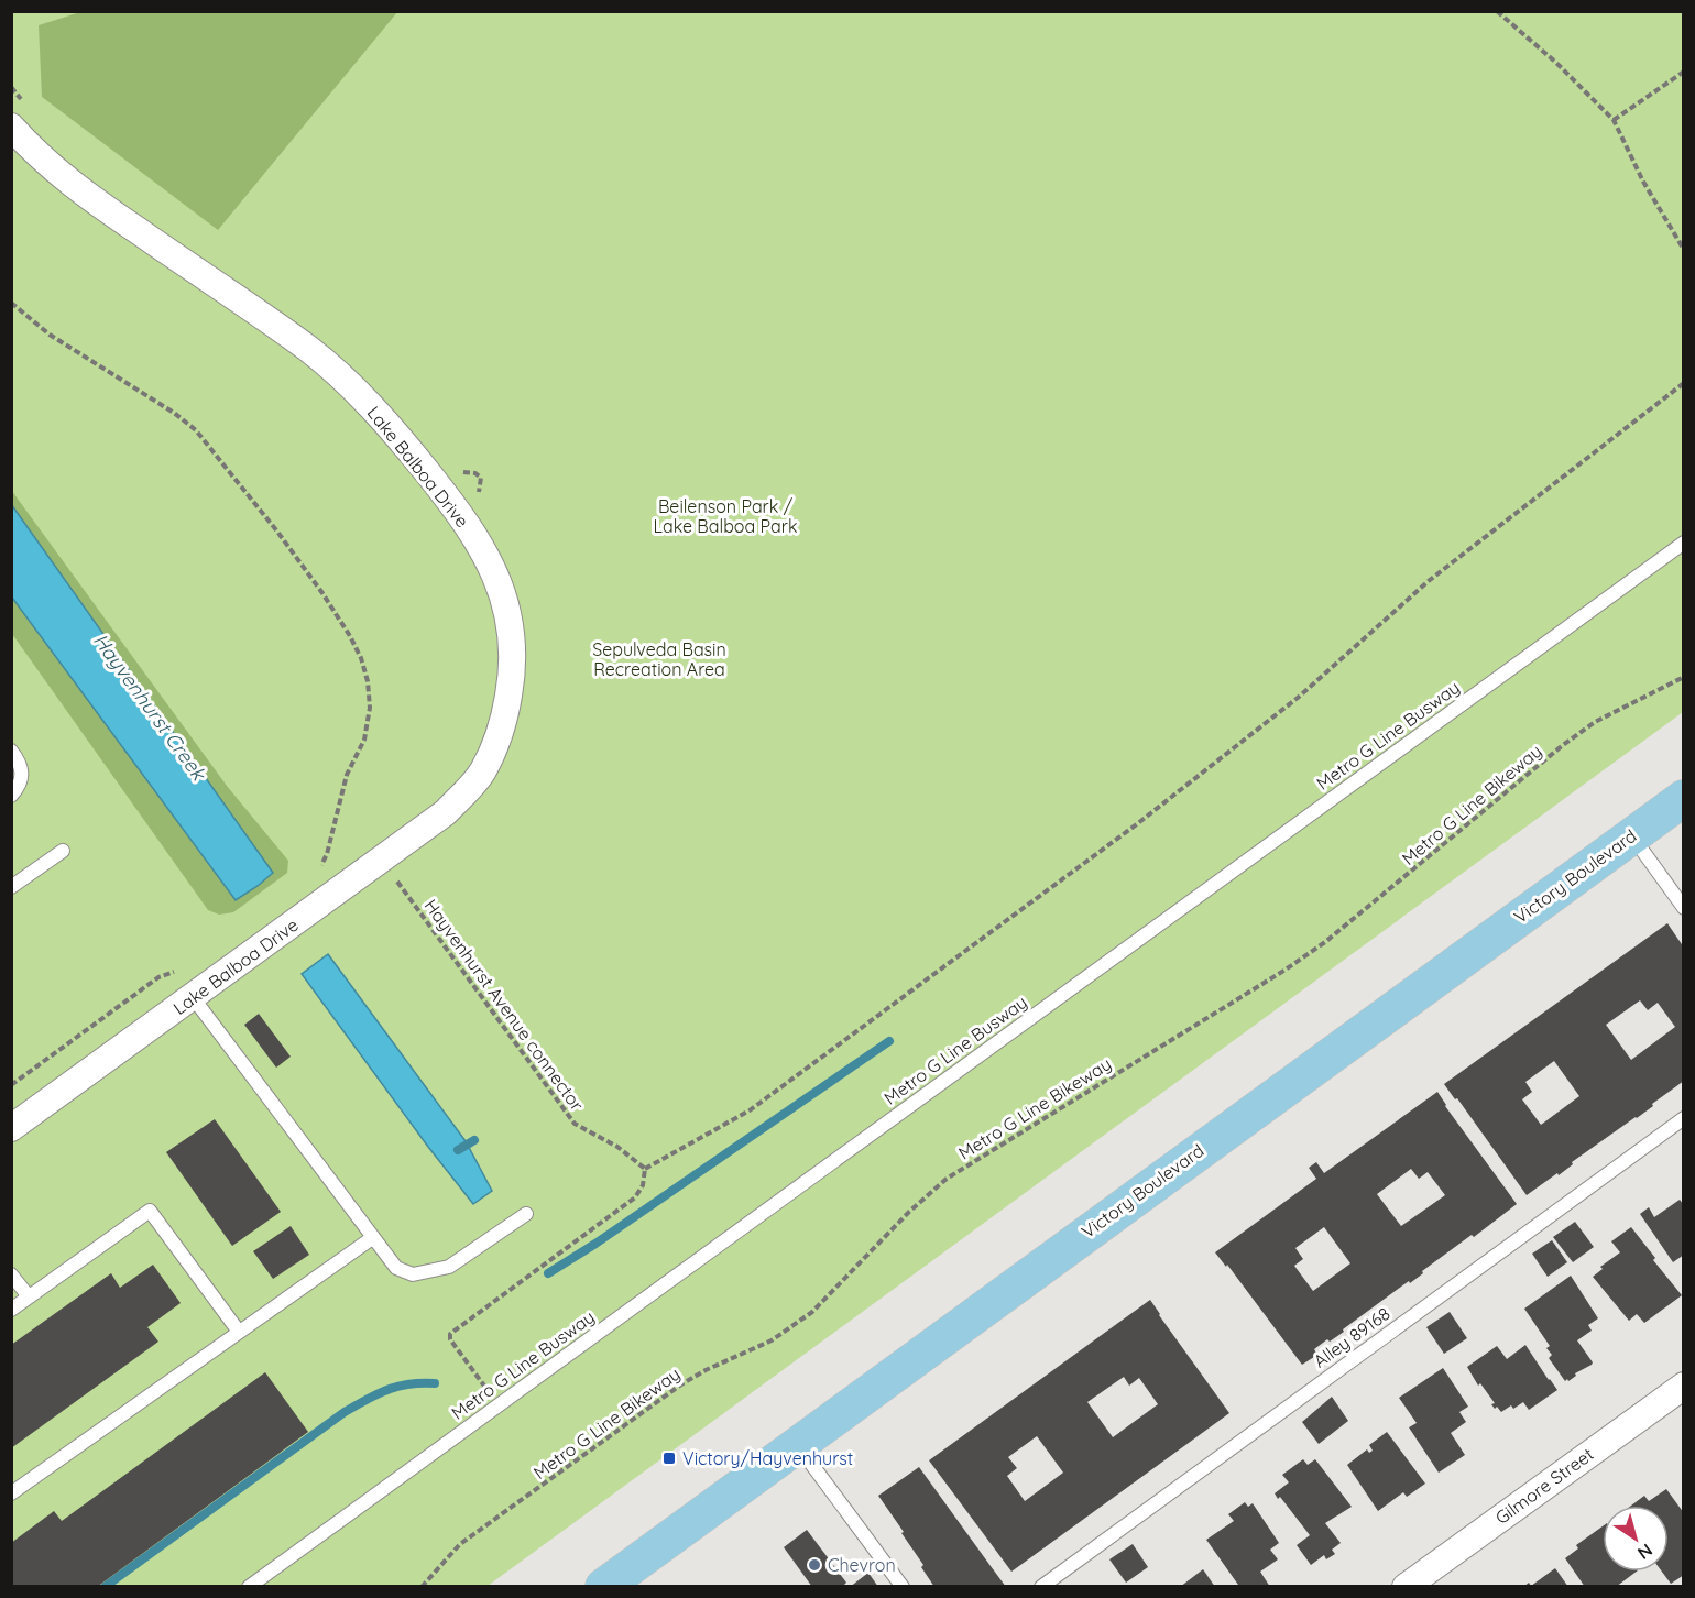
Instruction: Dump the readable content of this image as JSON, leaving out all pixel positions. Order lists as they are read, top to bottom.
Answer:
{
  "streets": {
    "main road": ["Victory Boulevard"],
    "street": ["Lake Balboa Drive", "Gilmore Street"],
    "lane": ["Metro G Line Busway", "Alley 89168"],
    "path": ["Metro G Line Bikeway", "Hayvenhurst Avenue connector"]
  },
  "crossings": [
    ["Lake Balboa Drive", "Hayvenhurst Avenue connector"]
  ],
  "water": ["Hayvenhurst Creek"],
  "parks": ["Beilenson Park / Lake Balboa Park", "Sepulveda Basin Recreation Area"],
  "places": {
    "transit": ["Victory/Hayvenhurst"],
    "other": ["Chevron"]
  },
  "north": "bottom right"
}
